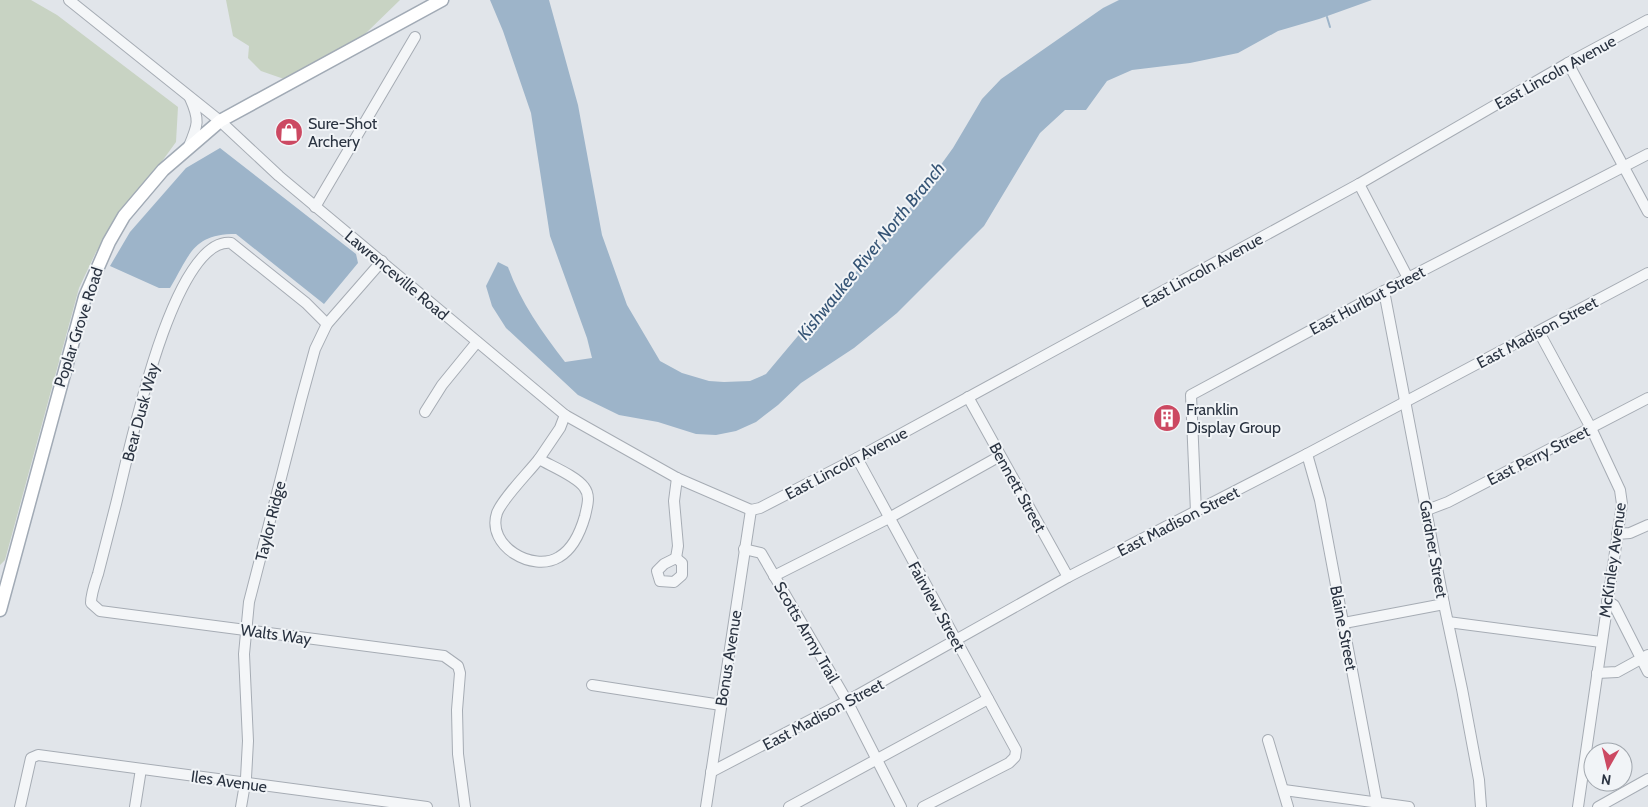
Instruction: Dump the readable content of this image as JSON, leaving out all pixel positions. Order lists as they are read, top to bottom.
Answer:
{
  "streets": {
    "main road": ["Poplar Grove Road"],
    "street": [
      "East Lincoln Avenue",
      "Lawrenceville Road",
      "East Hurlbut Street",
      "East Madison Street",
      "Bear Dusk Way",
      "East Perry Street",
      "Bennett Street",
      "Taylor Ridge",
      "Gardner Street",
      "McKinley Avenue",
      "Fairview Street",
      "Blaine Street",
      "Scotts Army Trail",
      "Walts Way",
      "Bonus Avenue",
      "Iles Avenue"
    ]
  },
  "crossings": [
    ["East Lincoln Avenue", "Lawrenceville Road"],
    ["East Lincoln Avenue", "Bennett Street"],
    ["East Lincoln Avenue", "Fairview Street"],
    ["East Lincoln Avenue", "Bonus Avenue"],
    ["Lawrenceville Road", "Poplar Grove Road"],
    ["Lawrenceville Road", "Taylor Ridge"],
    ["Lawrenceville Road", "Bonus Avenue"],
    ["East Hurlbut Street", "East Madison Street"],
    ["East Hurlbut Street", "Gardner Street"],
    ["East Madison Street", "Bennett Street"],
    ["East Madison Street", "Gardner Street"],
    ["East Madison Street", "McKinley Avenue"],
    ["East Madison Street", "Fairview Street"],
    ["East Madison Street", "Blaine Street"],
    ["East Madison Street", "Scotts Army Trail"],
    ["East Madison Street", "Bonus Avenue"],
    ["Bear Dusk Way", "Taylor Ridge"],
    ["Bear Dusk Way", "Walts Way"],
    ["East Perry Street", "Gardner Street"],
    ["East Perry Street", "McKinley Avenue"],
    ["Taylor Ridge", "Walts Way"],
    ["Taylor Ridge", "Iles Avenue"],
    ["Scotts Army Trail", "Bonus Avenue"]
  ],
  "water": ["Kishwaukee River North Branch"],
  "places": {
    "shop": ["Sure-Shot Archery"],
    "building": ["Franklin Display Group"]
  },
  "north": "bottom"
}
